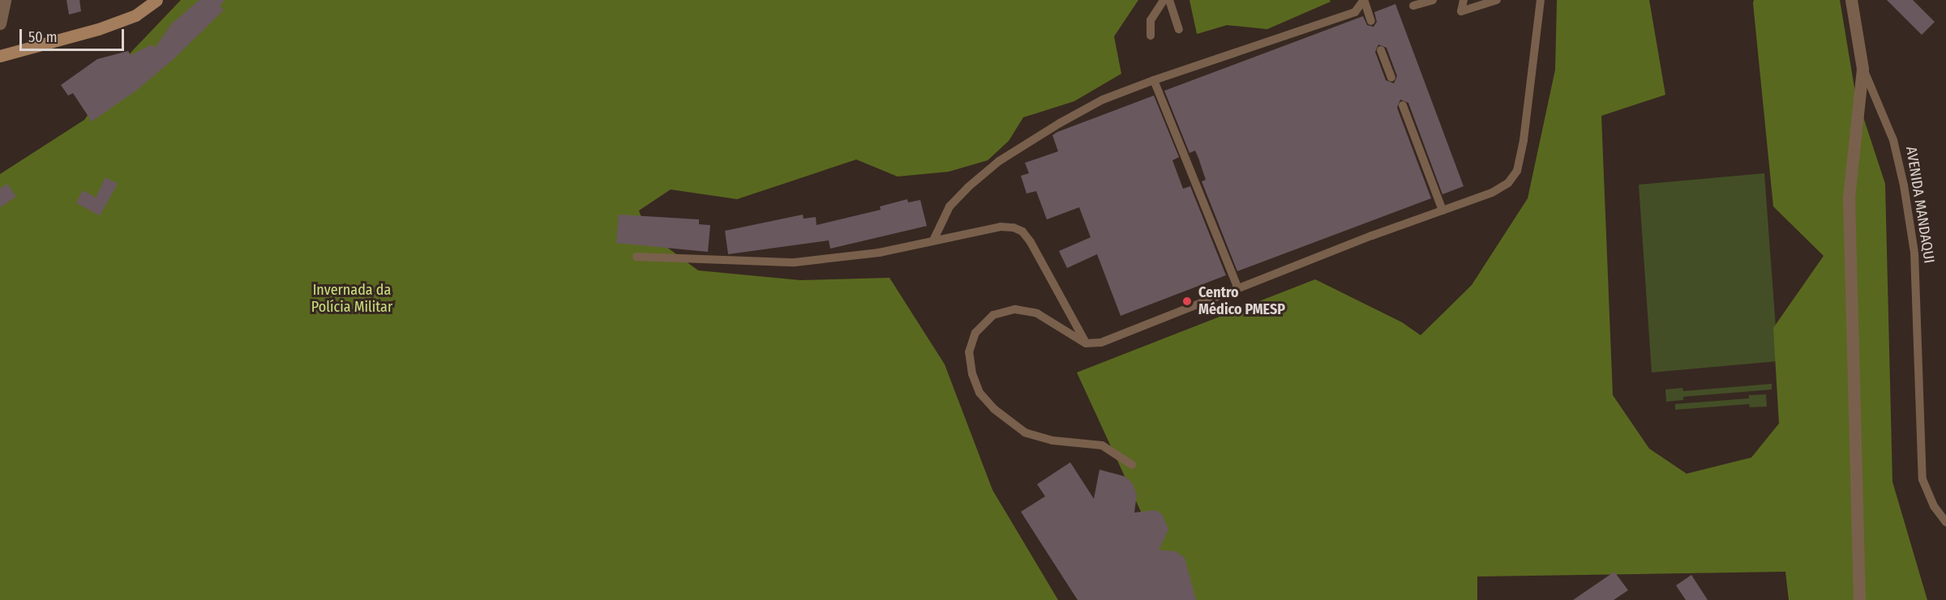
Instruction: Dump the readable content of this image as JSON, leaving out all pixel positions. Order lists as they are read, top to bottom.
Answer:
{
  "streets": {
    "street": ["AVENIDA MANDAQUI"]
  },
  "parks": ["Invernada da Polícia Militar"],
  "places": ["Centro Médico PMESP"],
  "scale_bar": "50 m"
}
